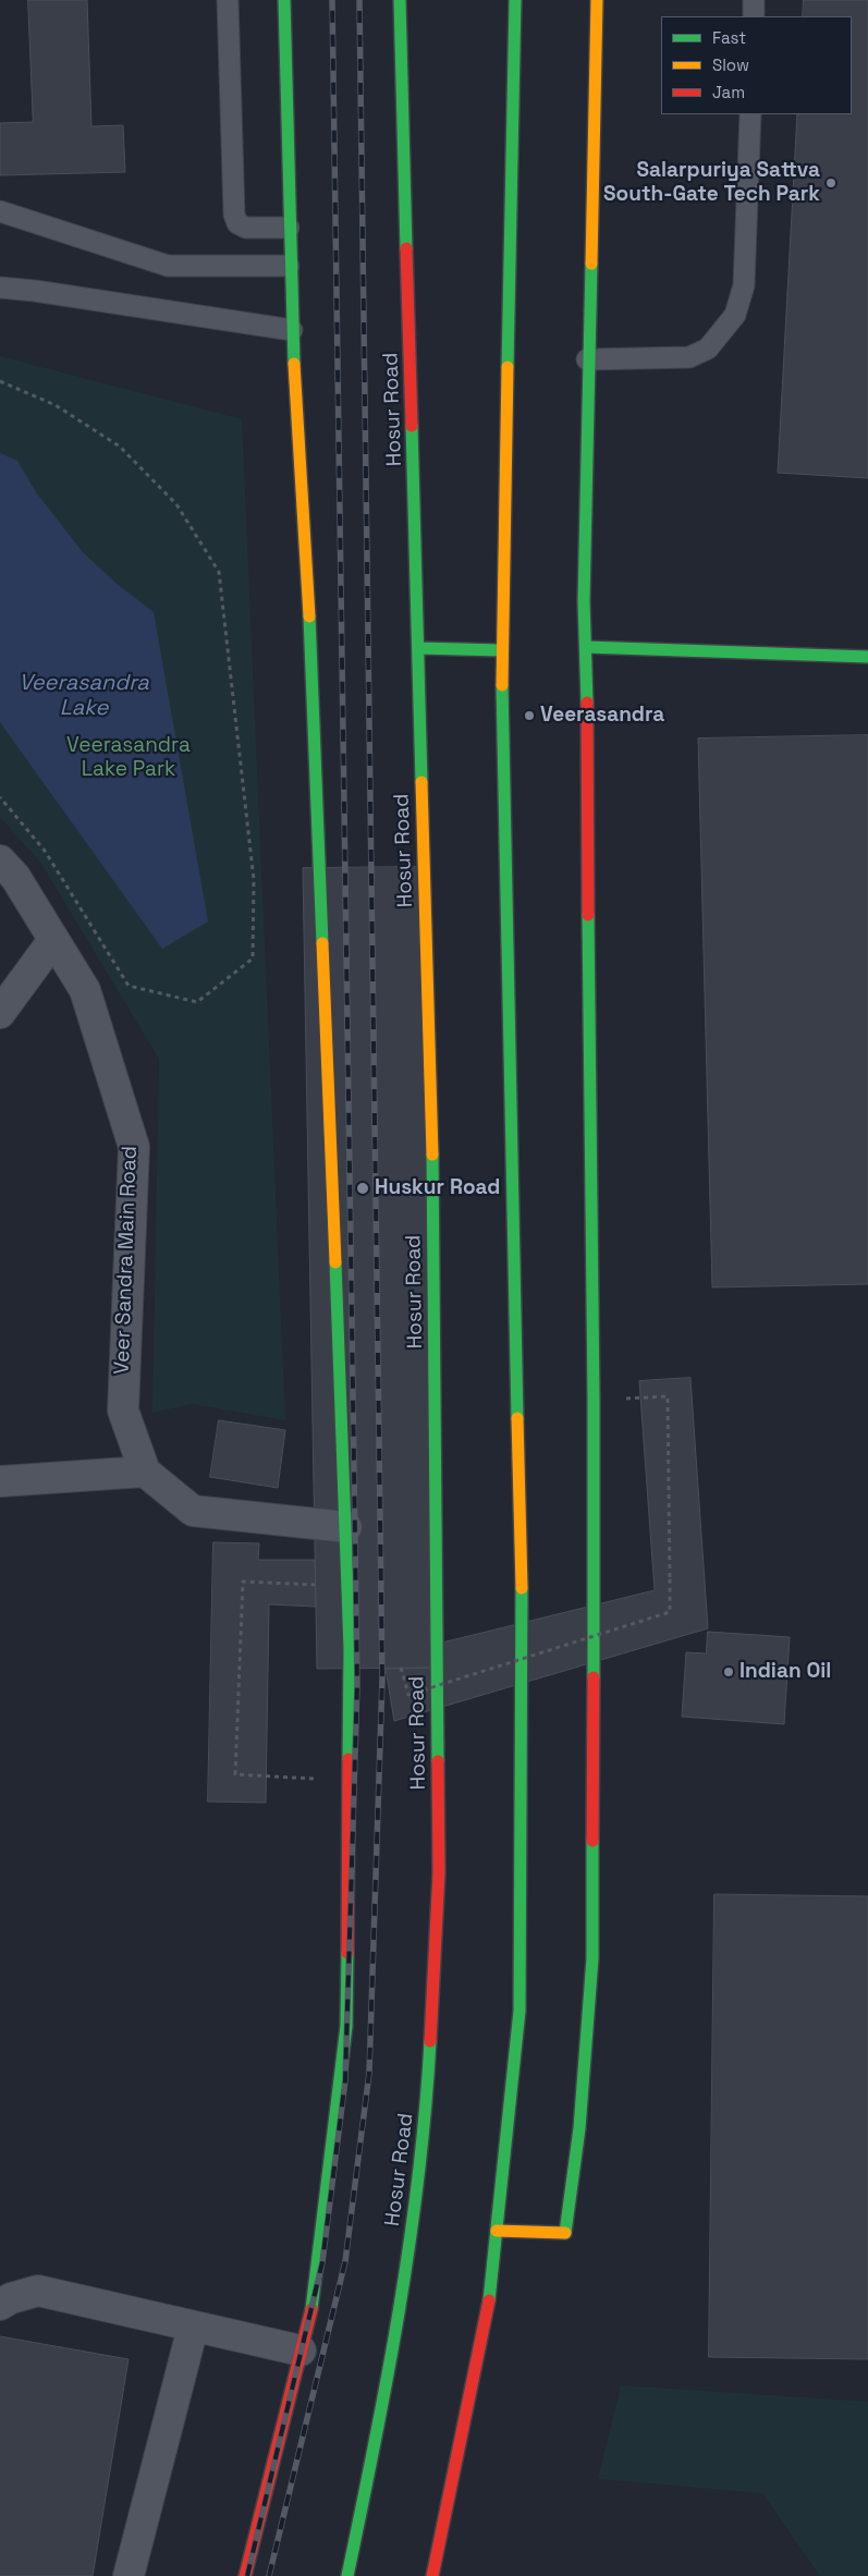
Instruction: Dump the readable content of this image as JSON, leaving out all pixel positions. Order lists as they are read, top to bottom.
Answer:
{
  "streets": {
    "main road": ["Hosur Road"],
    "street": ["Veer Sandra Main Road"]
  },
  "water": ["Veerasandra Lake"],
  "parks": ["Veerasandra Lake Park"],
  "places": [
    "Salarpuriya Sattva South-Gate Tech Park",
    "Veerasandra",
    "Huskur Road",
    "Indian Oil"
  ],
  "legend": ["Fast", "Slow", "Jam"]
}
